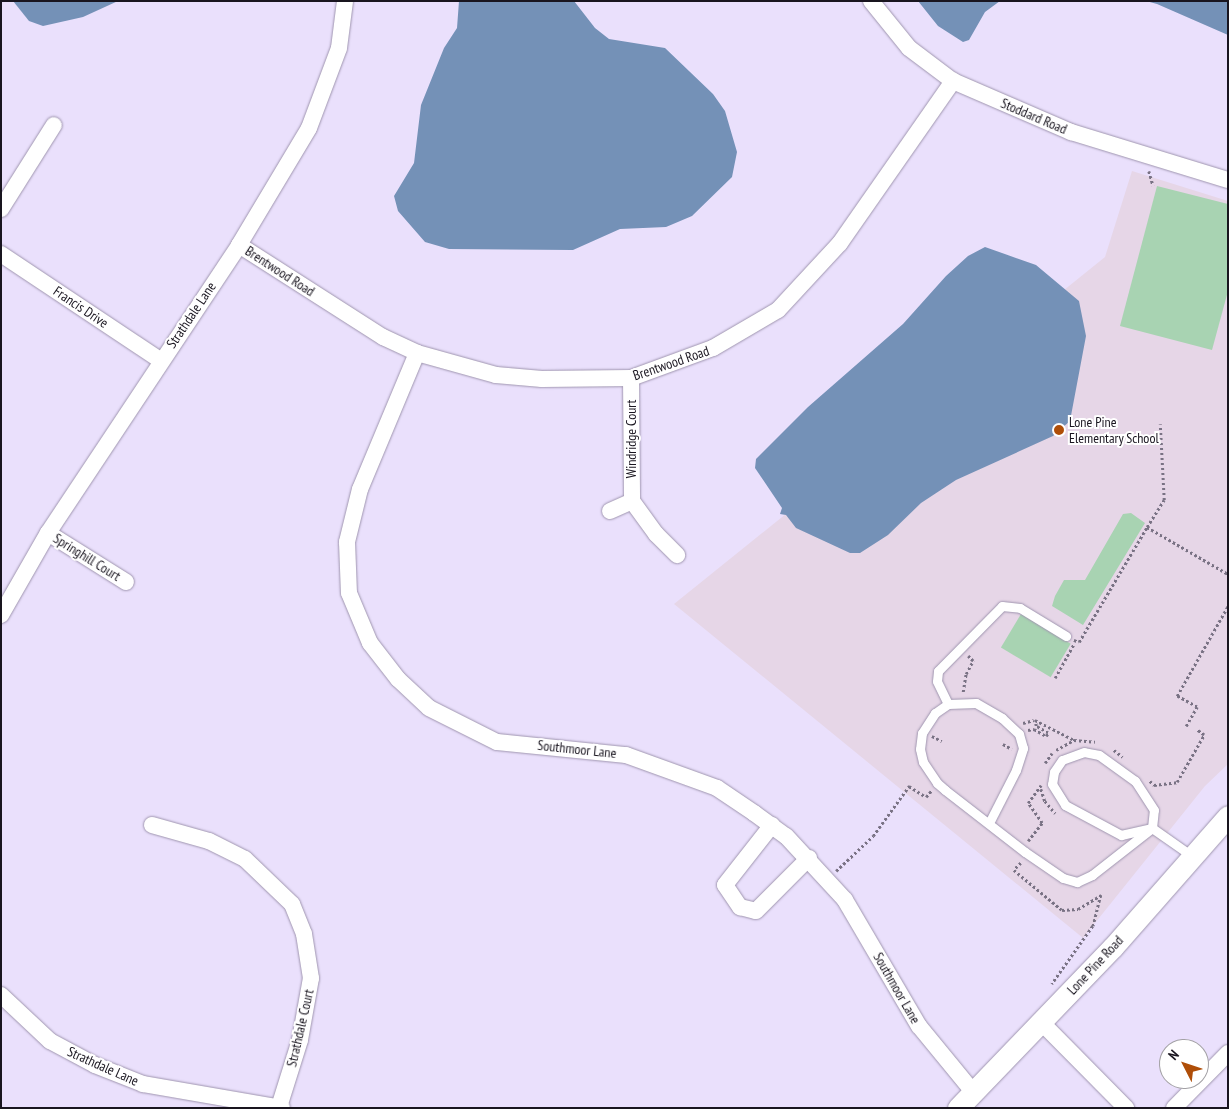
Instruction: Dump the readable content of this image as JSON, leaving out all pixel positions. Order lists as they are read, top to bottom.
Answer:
{
  "streets": {
    "street": [
      "Stoddard Road",
      "Brentwood Road",
      "Francis Drive",
      "Strathdale Lane",
      "Windridge Court",
      "Springhill Court",
      "Southmoor Lane",
      "Lone Pine Road",
      "Strathdale Court"
    ]
  },
  "crossings": [
    ["Stoddard Road", "Brentwood Road"],
    ["Brentwood Road", "Strathdale Lane"],
    ["Brentwood Road", "Windridge Court"],
    ["Brentwood Road", "Southmoor Lane"],
    ["Francis Drive", "Strathdale Lane"],
    ["Strathdale Lane", "Springhill Court"],
    ["Strathdale Lane", "Strathdale Court"],
    ["Southmoor Lane", "Lone Pine Road"]
  ],
  "places": ["Lone Pine Elementary School"],
  "north": "top left"
}
